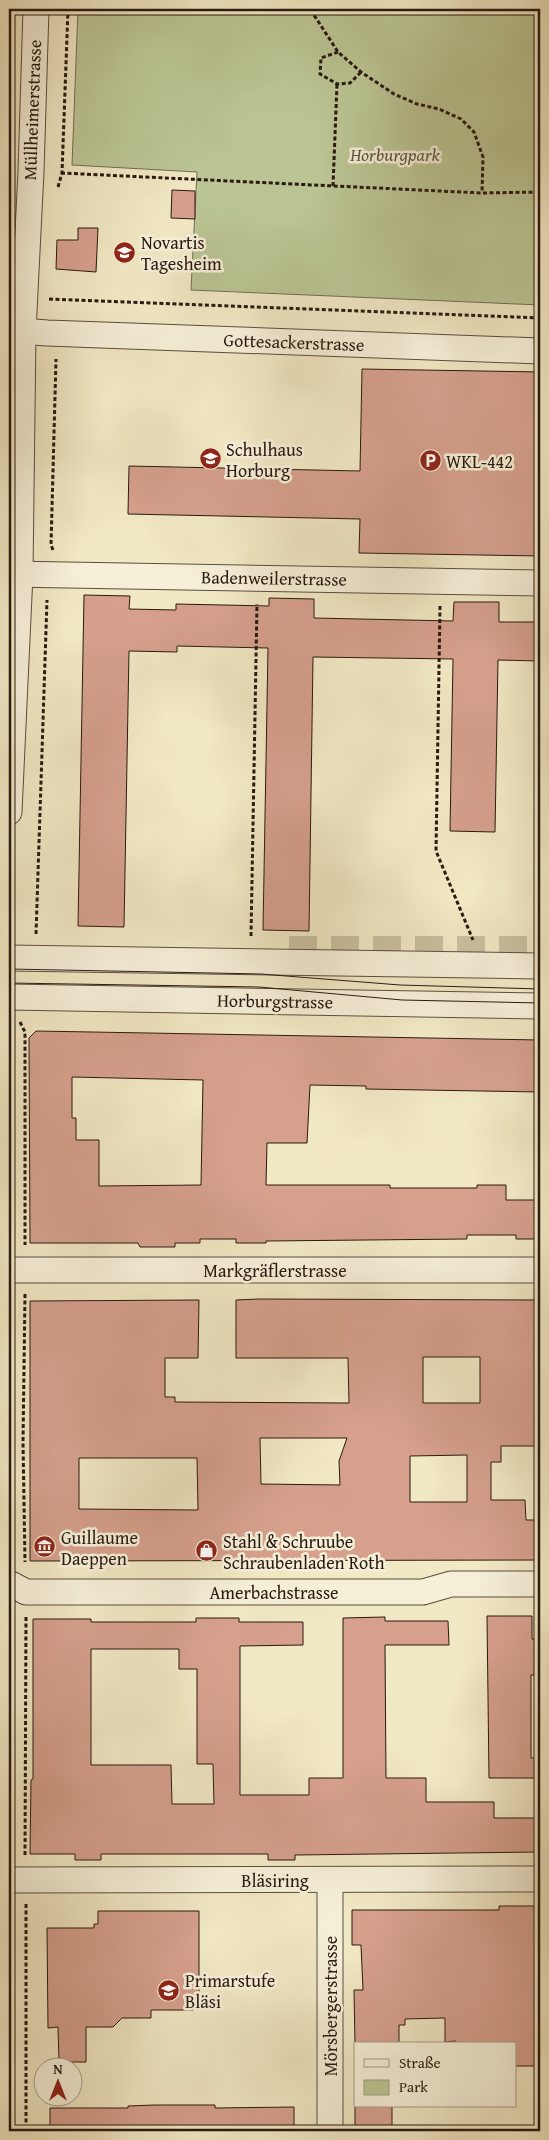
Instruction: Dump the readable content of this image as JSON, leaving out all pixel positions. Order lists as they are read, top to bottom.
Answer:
{
  "streets": {
    "street": [
      "Müllheimerstrasse",
      "Gottesackerstrasse",
      "Badenweilerstrasse",
      "Horburgstrasse",
      "Markgräflerstrasse",
      "Amerbachstrasse",
      "Bläsiring",
      "Mörsbergerstrasse"
    ]
  },
  "crossings": [
    ["Müllheimerstrasse", "Gottesackerstrasse"],
    ["Müllheimerstrasse", "Badenweilerstrasse"],
    ["Bläsiring", "Mörsbergerstrasse"]
  ],
  "parks": ["Horburgpark"],
  "places": {
    "school or university": ["Novartis Tagesheim", "Schulhaus Horburg", "Primarstufe Bläsi"],
    "parking": ["WKL-442"],
    "museum": ["Guillaume Daeppen"],
    "shop": ["Stahl & Schruube Schraubenladen Roth"]
  },
  "legend": ["Straße", "Park"],
  "north": "top"
}
